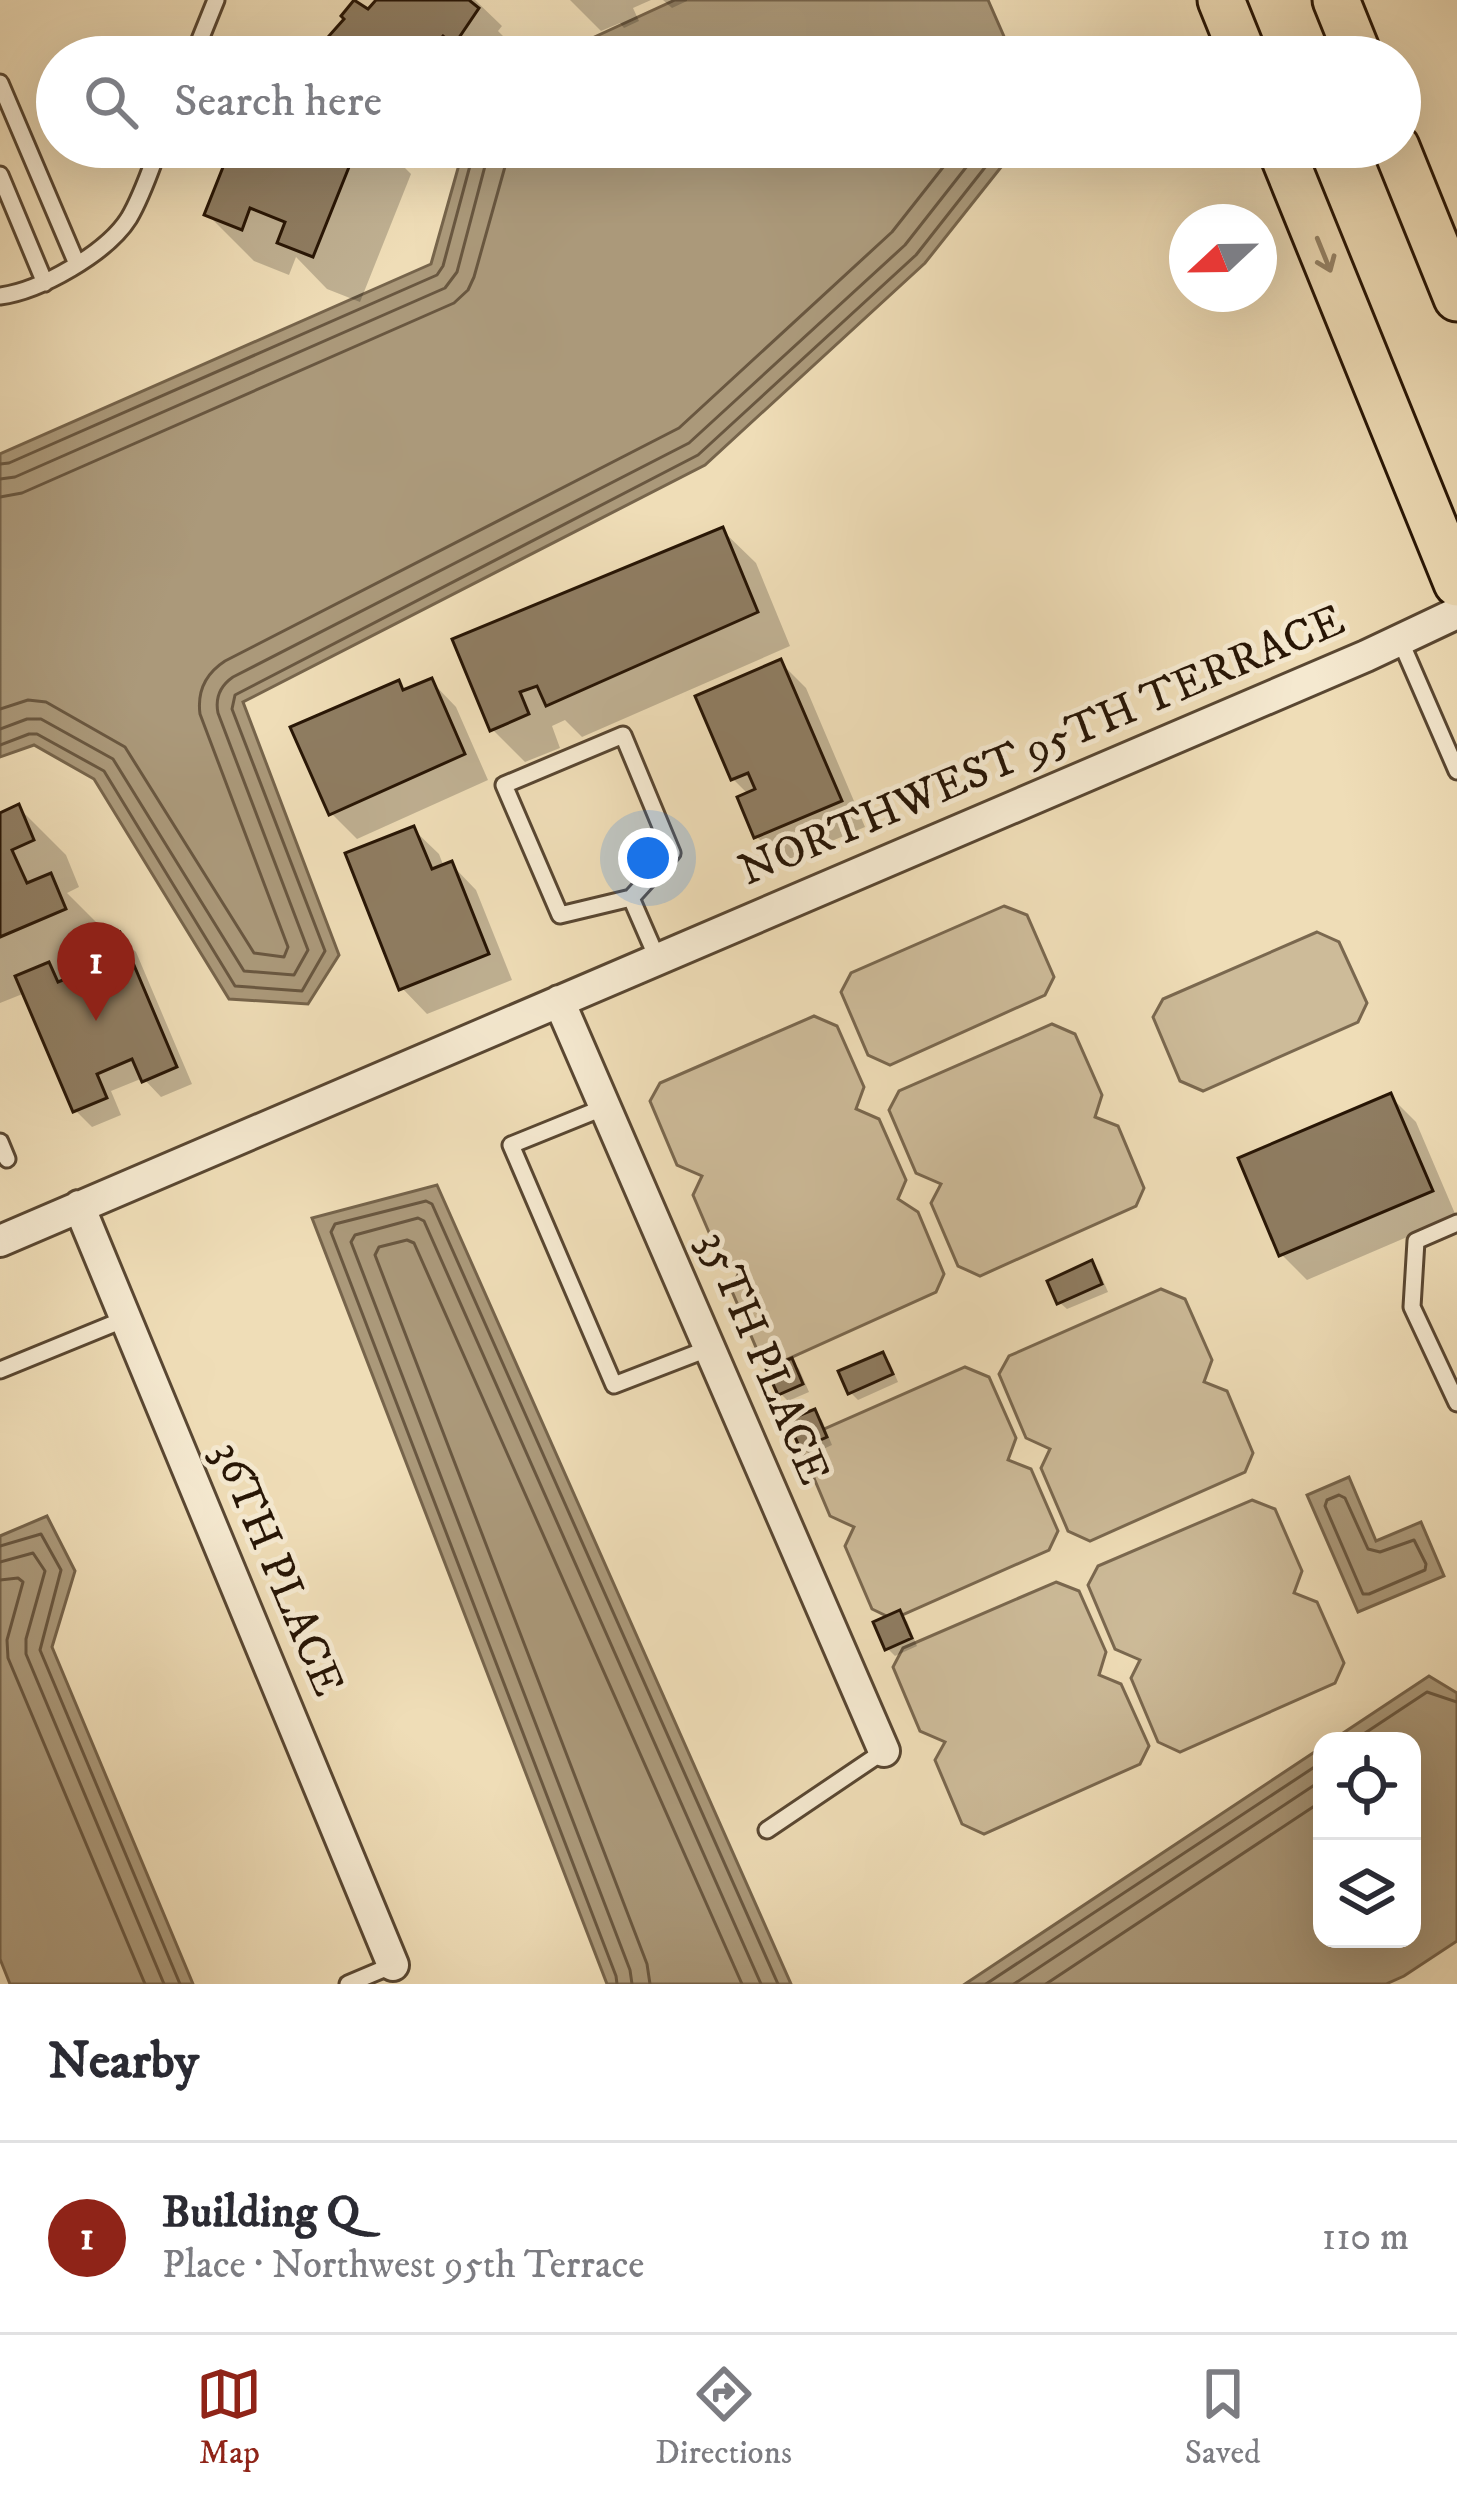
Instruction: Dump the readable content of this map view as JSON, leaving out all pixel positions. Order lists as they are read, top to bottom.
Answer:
{
  "streets": {
    "street": ["NORTHWEST 95TH TERRACE", "35TH PLACE", "36TH PLACE"]
  },
  "crossings": [
    ["NORTHWEST 95TH TERRACE", "35TH PLACE"],
    ["NORTHWEST 95TH TERRACE", "36TH PLACE"]
  ],
  "north": "left",
  "page": {
    "search": "Search here",
    "pins": "1",
    "heading": "Nearby",
    "list": [
      {
        "mark": "1",
        "name": "Building Q",
        "note": "Place · Northwest 95th Terrace",
        "value": "110 m"
      }
    ],
    "nav": ["Map", "Directions", "Saved"]
  }
}
